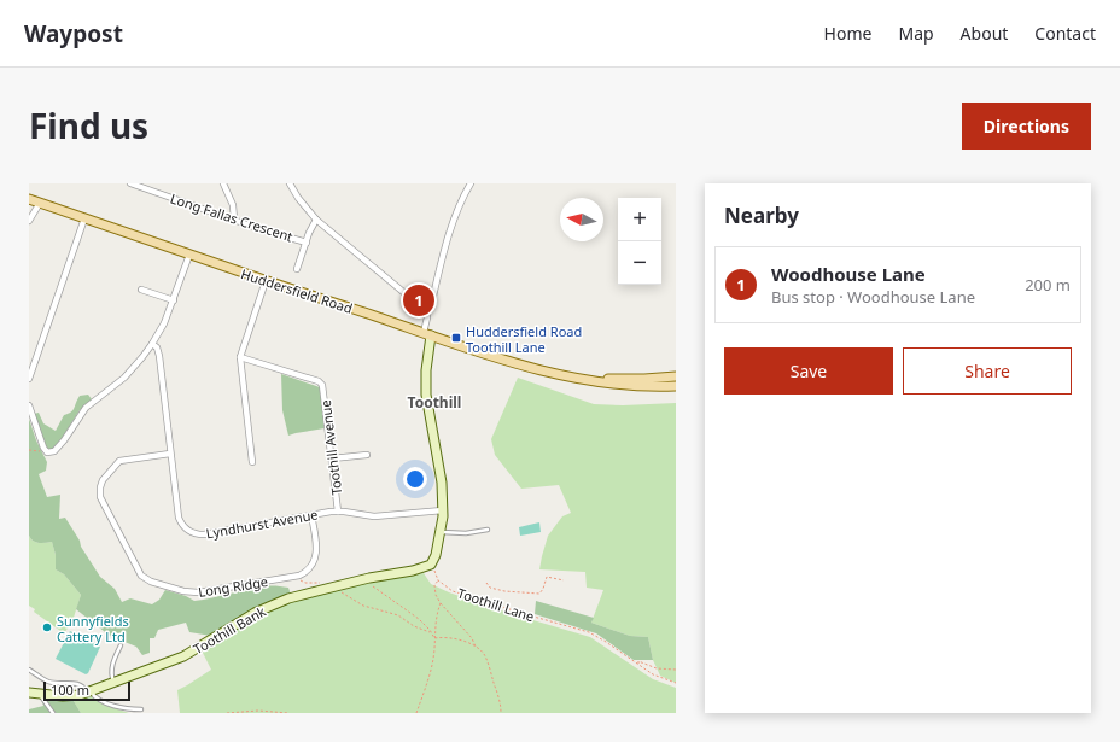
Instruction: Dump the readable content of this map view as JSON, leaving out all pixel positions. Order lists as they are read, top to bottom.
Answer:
{
  "streets": {
    "main road": ["Huddersfield Road"],
    "street": [
      "Long Fallas Crescent",
      "Toothill Avenue",
      "Lyndhurst Avenue",
      "Long Ridge",
      "Toothill Bank"
    ],
    "path": ["Toothill Lane"]
  },
  "crossings": [
    ["Toothill Avenue", "Lyndhurst Avenue"],
    ["Lyndhurst Avenue", "Long Ridge"]
  ],
  "districts": ["Toothill"],
  "places": {
    "transit": ["Huddersfield Road Toothill Lane"],
    "other": ["Sunnyfields Cattery Ltd"]
  },
  "scale_bar": "100 m",
  "north": "left",
  "page": {
    "header": "Waypost",
    "nav": [
      "Home",
      "Map",
      "About",
      "Contact"
    ],
    "title": "Find us",
    "buttons": [
      "Directions",
      ["Save", "Share"]
    ],
    "heading": "Nearby",
    "map_buttons": ["+", "−"],
    "list": [
      {
        "mark": "1",
        "name": "Woodhouse Lane",
        "note": "Bus stop · Woodhouse Lane",
        "value": "200 m"
      }
    ],
    "pins": "1",
    "scale": "100 m"
  }
}
